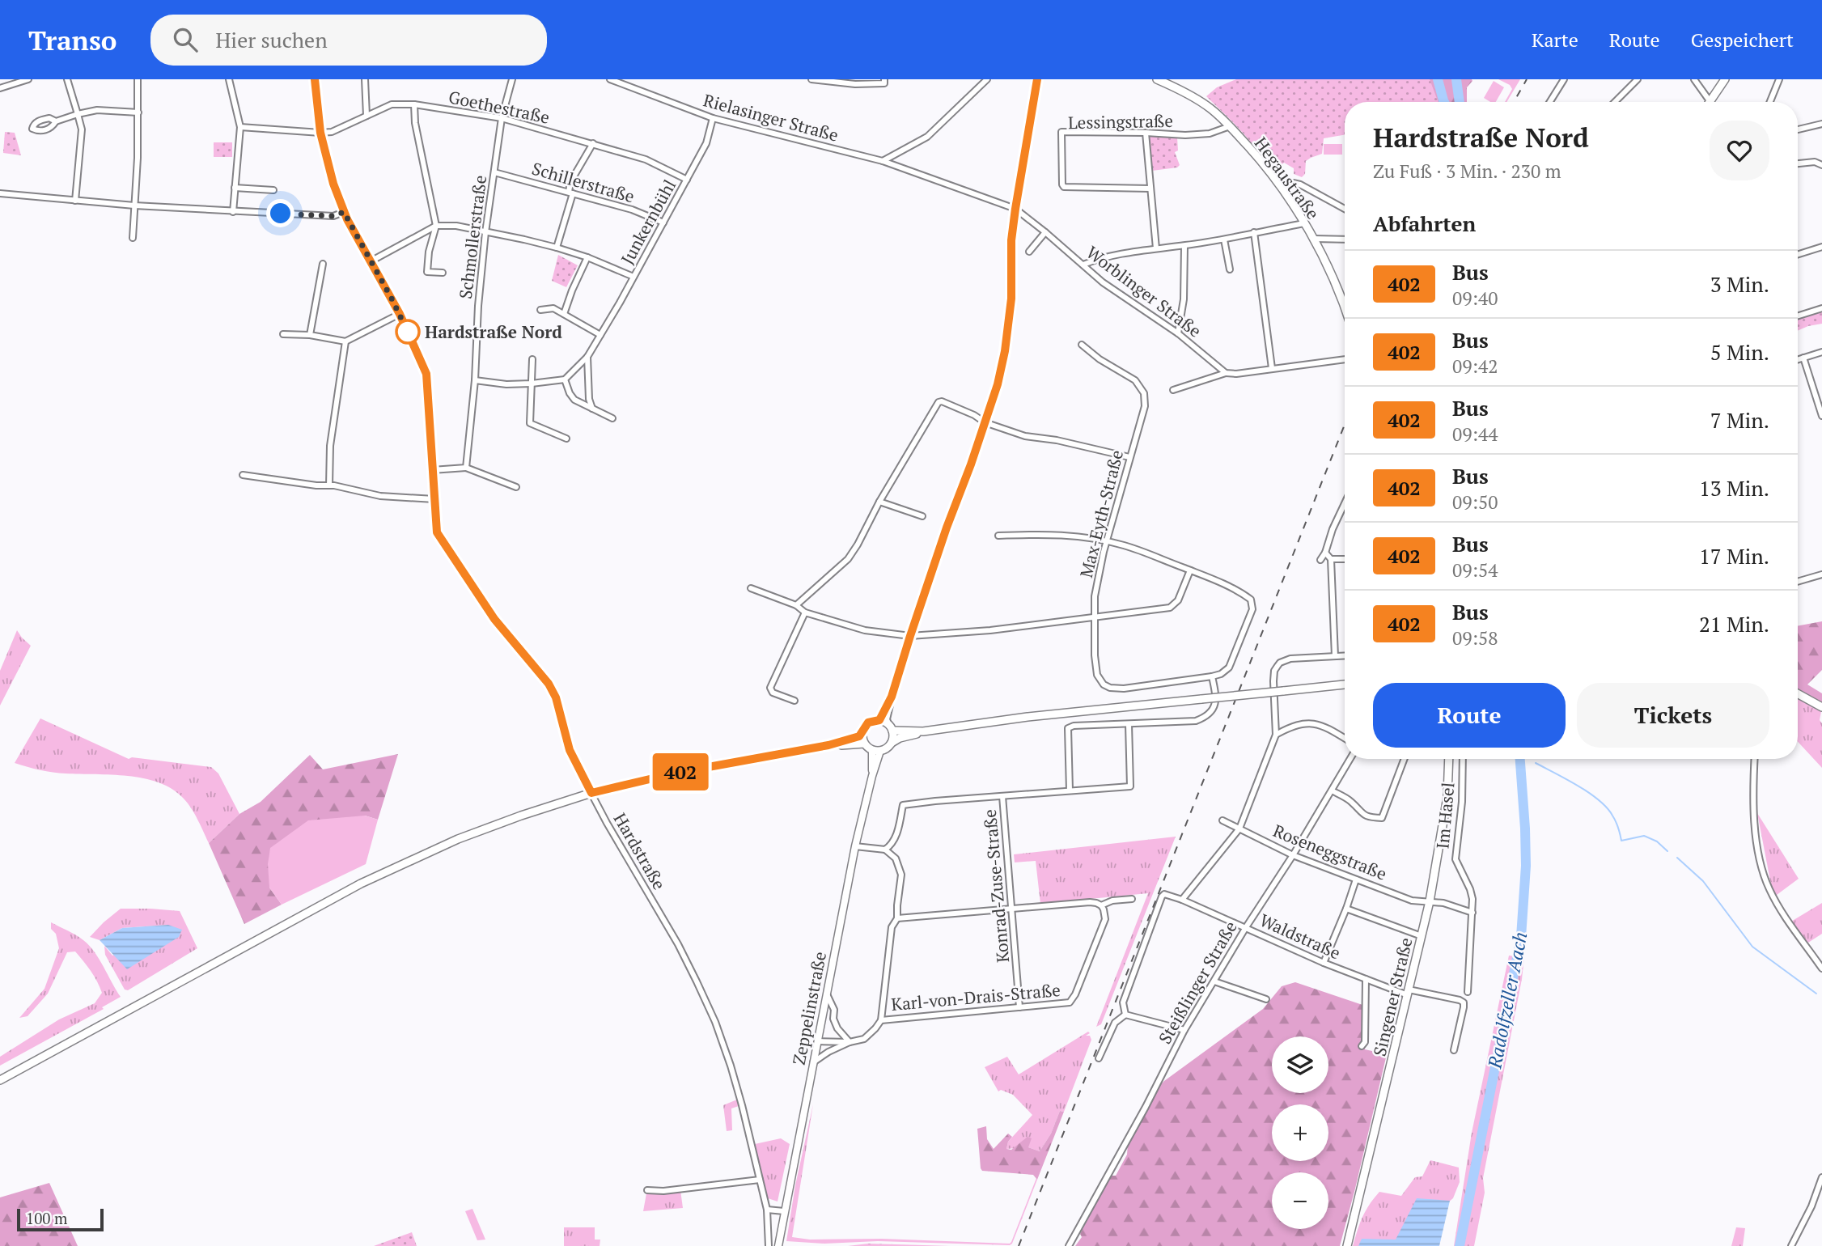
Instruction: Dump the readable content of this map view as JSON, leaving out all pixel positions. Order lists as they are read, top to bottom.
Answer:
{
  "streets": {
    "main road": ["Hegaustraße", "Singener Straße"],
    "street": [
      "Goethestraße",
      "Rielasinger Straße",
      "Lessingstraße",
      "Schillerstraße",
      "Junkernbühl",
      "Schmollerstraße",
      "Worblinger Straße",
      "Max-Eyth-Straße",
      "Im Hasel",
      "Hardstraße",
      "Roseneggstraße",
      "Konrad-Zuse-Straße",
      "Waldstraße",
      "Steißlinger Straße",
      "Karl-von-Drais-Straße",
      "Zeppelinstraße"
    ]
  },
  "crossings": [
    ["Goethestraße", "Junkernbühl"],
    ["Goethestraße", "Schmollerstraße"],
    ["Goethestraße", "Hardstraße"],
    ["Rielasinger Straße", "Junkernbühl"],
    ["Rielasinger Straße", "Worblinger Straße"],
    ["Lessingstraße", "Hegaustraße"],
    ["Schillerstraße", "Junkernbühl"],
    ["Schillerstraße", "Schmollerstraße"],
    ["Roseneggstraße", "Steißlinger Straße"],
    ["Roseneggstraße", "Singener Straße"],
    ["Konrad-Zuse-Straße", "Karl-von-Drais-Straße"],
    ["Waldstraße", "Steißlinger Straße"],
    ["Waldstraße", "Singener Straße"]
  ],
  "water": ["Radolfzeller Aach"],
  "places": ["Hardstraße Nord"],
  "lines": ["bus line 402"],
  "scale_bar": "100 m",
  "page": {
    "header": "Transo",
    "search": "Hier suchen",
    "nav": ["Karte", "Route", "Gespeichert"],
    "on_map": "402",
    "heading": [
      ["Hardstraße Nord", "Zu Fuß · 3 Min. · 230 m"],
      "Abfahrten"
    ],
    "list": [
      {
        "mark": "402",
        "name": "Bus",
        "note": "09:40",
        "value": "3 Min."
      },
      {
        "mark": "402",
        "name": "Bus",
        "note": "09:42",
        "value": "5 Min."
      },
      {
        "mark": "402",
        "name": "Bus",
        "note": "09:44",
        "value": "7 Min."
      },
      {
        "mark": "402",
        "name": "Bus",
        "note": "09:50",
        "value": "13 Min."
      },
      {
        "mark": "402",
        "name": "Bus",
        "note": "09:54",
        "value": "17 Min."
      },
      {
        "mark": "402",
        "name": "Bus",
        "note": "09:58",
        "value": "21 Min."
      }
    ],
    "buttons": ["Route", "Tickets"],
    "map_buttons": ["+", "−"],
    "scale": "100 m"
  }
}
